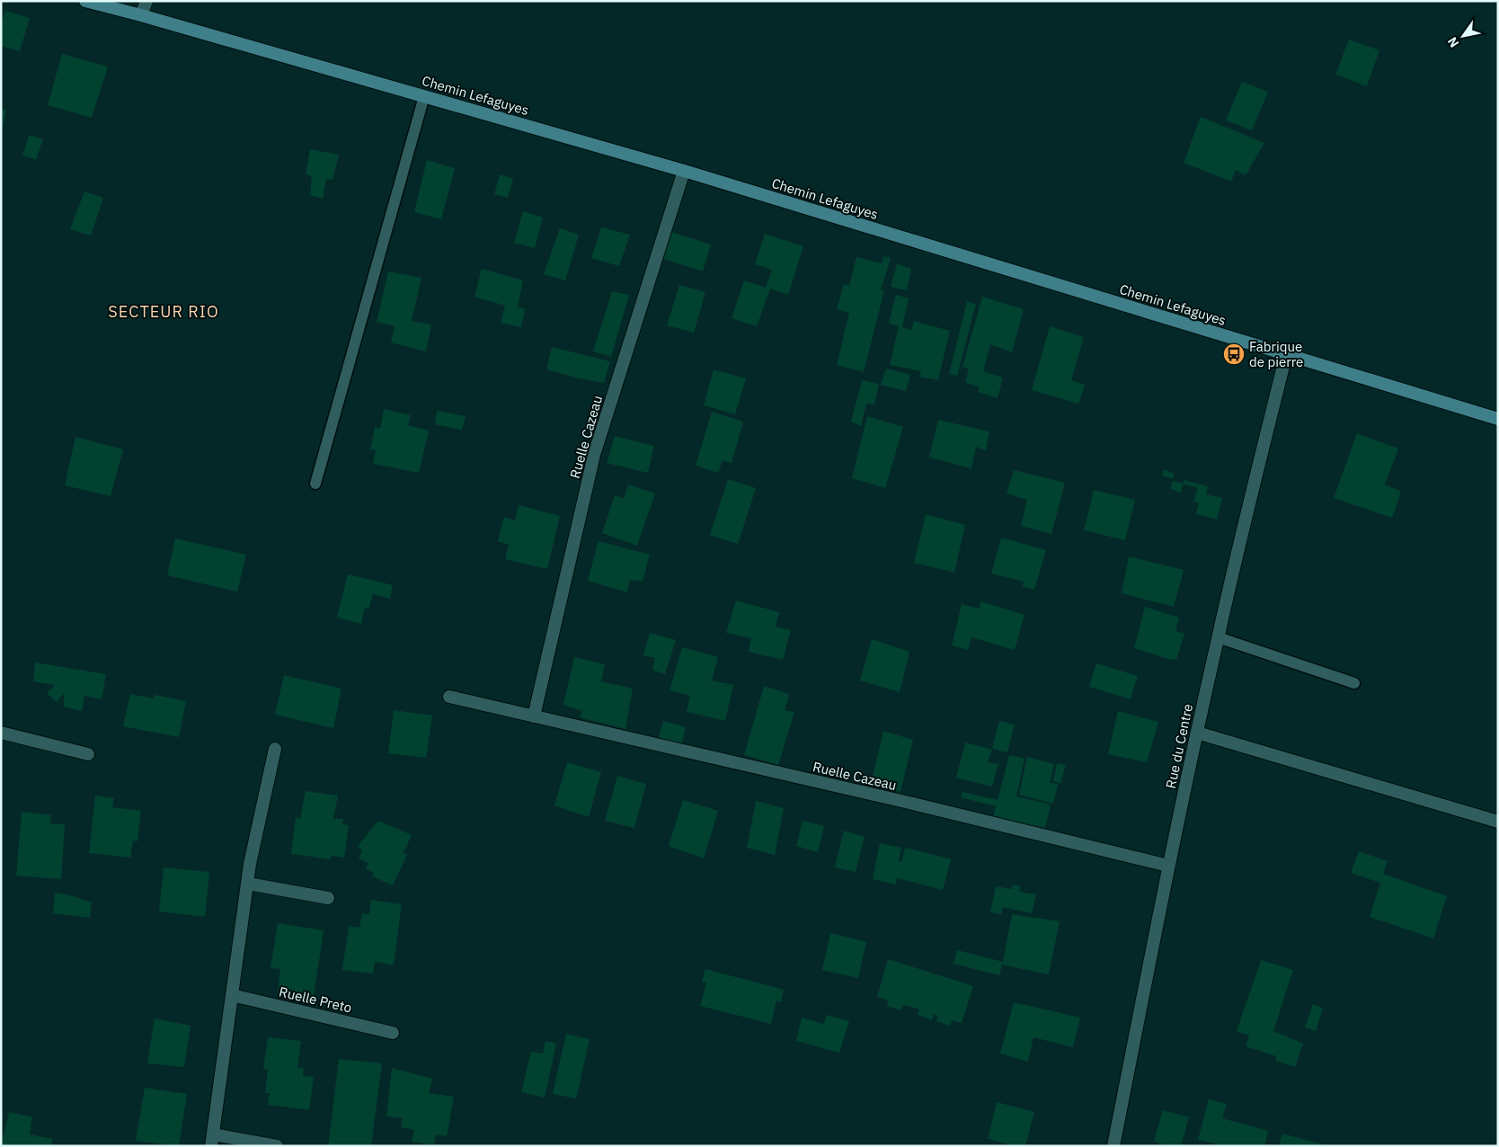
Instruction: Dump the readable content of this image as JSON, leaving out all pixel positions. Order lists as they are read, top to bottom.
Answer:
{
  "streets": {
    "main road": ["Chemin Lefaguyes"],
    "street": ["Ruelle Cazeau", "Rue du Centre", "Ruelle Preto"]
  },
  "crossings": [
    ["Chemin Lefaguyes", "Ruelle Cazeau"],
    ["Chemin Lefaguyes", "Rue du Centre"],
    ["Ruelle Cazeau", "Rue du Centre"]
  ],
  "districts": ["SECTEUR RIO"],
  "places": {
    "bus stop": ["Fabrique de pierre"]
  },
  "north": "bottom left"
}
